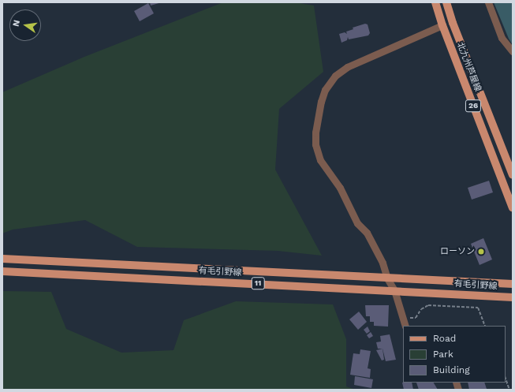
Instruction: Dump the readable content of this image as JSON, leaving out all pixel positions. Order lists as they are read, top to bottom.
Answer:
{
  "streets": {
    "main road": [
      "北九州芦屋線",
      "26",
      "有毛引野線",
      "11"
    ]
  },
  "places": ["ローソン"],
  "legend": ["Road", "Park", "Building"],
  "north": "left"
}
